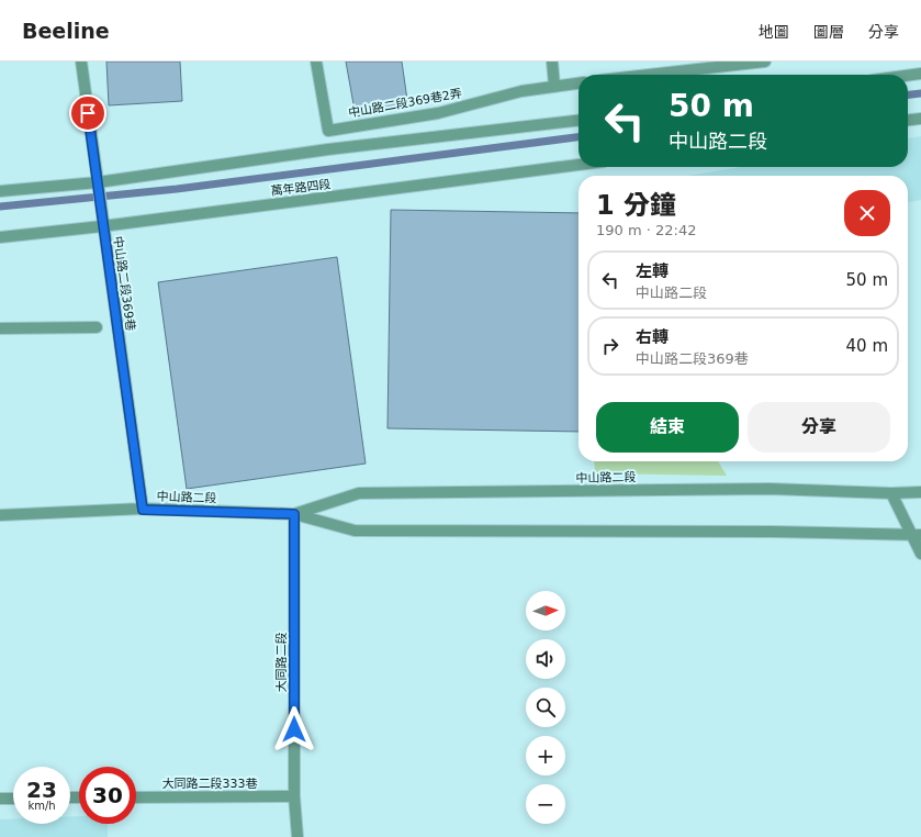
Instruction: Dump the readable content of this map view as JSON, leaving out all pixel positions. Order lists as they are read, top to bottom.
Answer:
{
  "streets": {
    "street": [
      "中山路二段369巷2弄",
      "萬年路四段",
      "中山路二段369巷",
      "中山路二段",
      "大同路二段",
      "大同路二段333巷"
    ]
  },
  "crossings": [
    ["萬年路四段", "中山路二段369巷"],
    ["中山路二段369巷", "中山路二段"],
    ["中山路二段", "大同路二段"],
    ["大同路二段", "大同路二段333巷"]
  ],
  "north": "right",
  "page": {
    "header": "Beeline",
    "nav": ["地圖", "圖層", "分享"],
    "turn": ["50 m", "中山路二段"],
    "heading": ["1 分鐘", "190 m · 22:42"],
    "list": [
      {
        "name": "左轉",
        "note": "中山路二段",
        "value": "50 m"
      },
      {
        "name": "右轉",
        "note": "中山路二段369巷",
        "value": "40 m"
      }
    ],
    "buttons": ["結束", "分享"],
    "map_buttons": ["+", "−"],
    "speed": "23 km/h",
    "limit": "30"
  }
}
